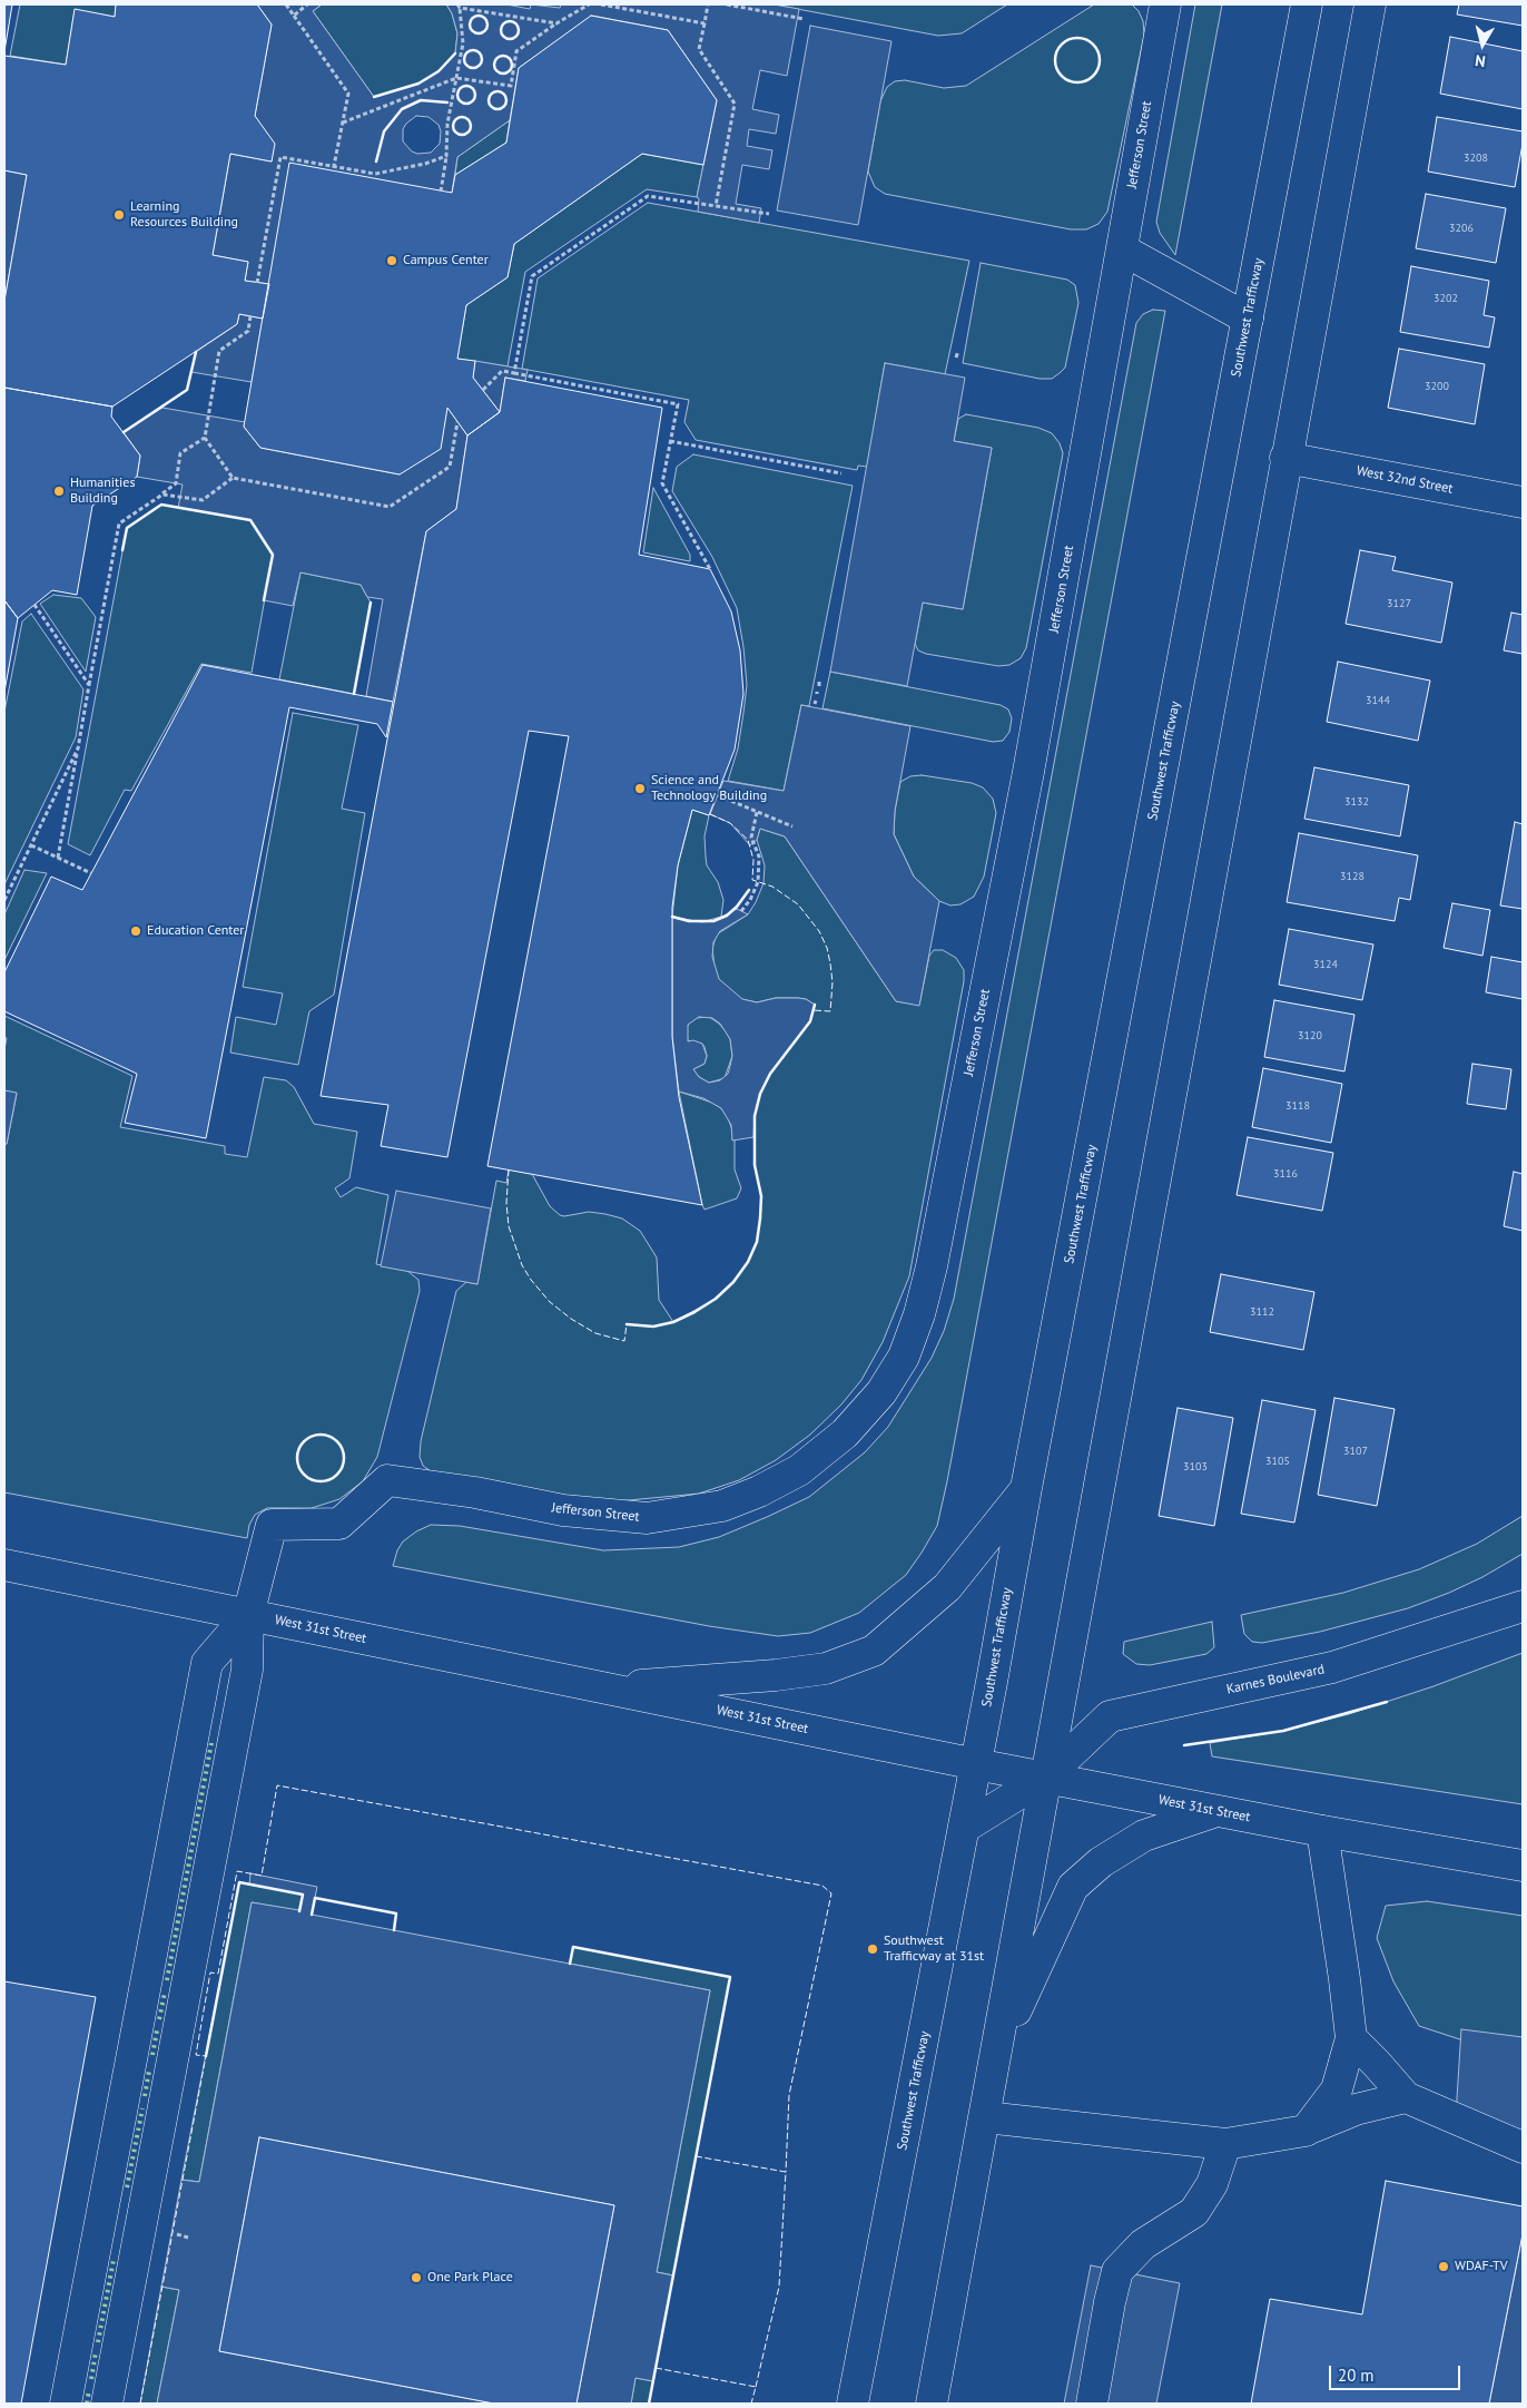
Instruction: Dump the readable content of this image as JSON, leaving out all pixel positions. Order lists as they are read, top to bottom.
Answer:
{
  "streets": {
    "main road": [
      "Jefferson Street",
      "Southwest Trafficway",
      "West 32nd Street",
      "West 31st Street",
      "Karnes Boulevard"
    ]
  },
  "crossings": [
    ["Jefferson Street", "West 31st Street"],
    ["Southwest Trafficway", "West 31st Street"],
    ["Southwest Trafficway", "Karnes Boulevard"],
    ["West 31st Street", "Karnes Boulevard"]
  ],
  "places": [
    "Learning Resources Building",
    "Campus Center",
    "Humanities Building",
    "Science and Technology Building",
    "Education Center",
    "Southwest Trafficway at 31st",
    "WDAF-TV",
    "One Park Place"
  ],
  "house_numbers": [
    "3208",
    "3206",
    "3202",
    "3200",
    "3127",
    "3144",
    "3132",
    "3128",
    "3124",
    "3120",
    "3118",
    "3116",
    "3112",
    "3107",
    "3105",
    "3103"
  ],
  "scale_bar": "20 m",
  "north": "bottom"
}
